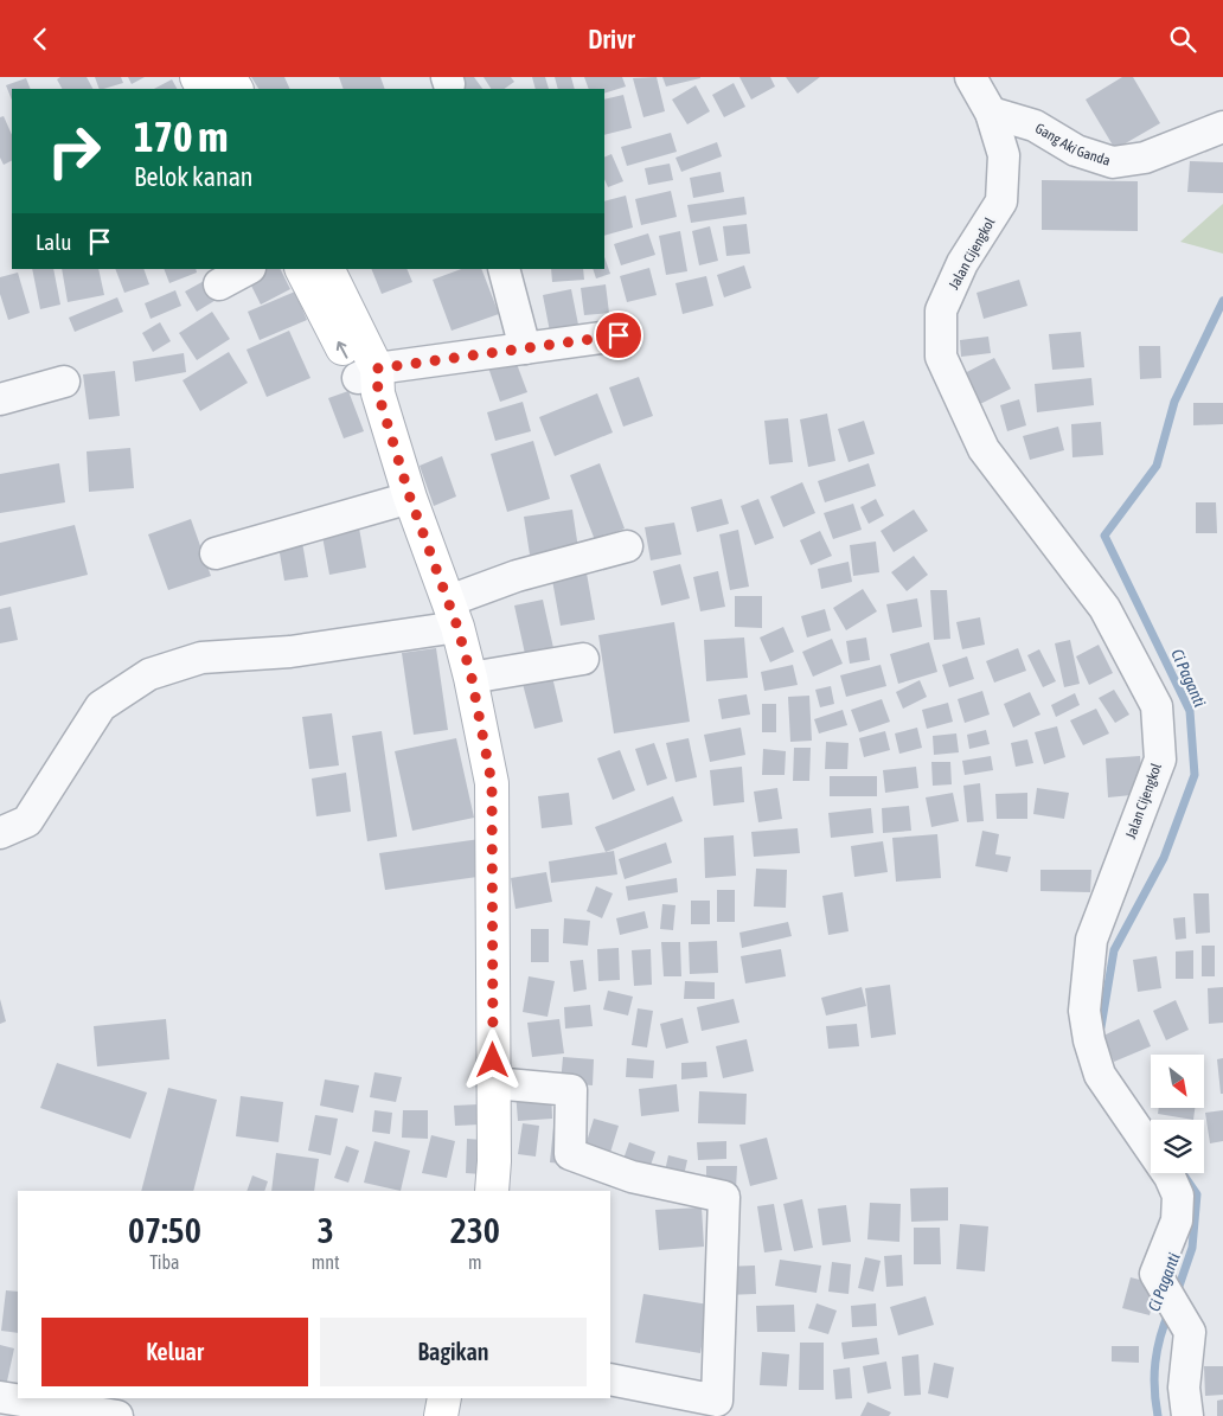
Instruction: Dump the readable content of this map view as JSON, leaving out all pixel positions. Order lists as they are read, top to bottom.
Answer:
{
  "streets": {
    "street": ["Gang Aki Ganda", "Jalan Cijengkol"]
  },
  "crossings": [
    ["Gang Aki Ganda", "Jalan Cijengkol"]
  ],
  "water": ["Ci Paganti"],
  "north": "bottom right",
  "page": {
    "header": "Drivr",
    "turn": ["170 m", "Belok kanan"],
    "then": "Lalu",
    "eta": [
      "07:50",
      "Tiba",
      "3",
      "mnt",
      "230",
      "m"
    ],
    "buttons": ["Keluar", "Bagikan"]
  }
}
